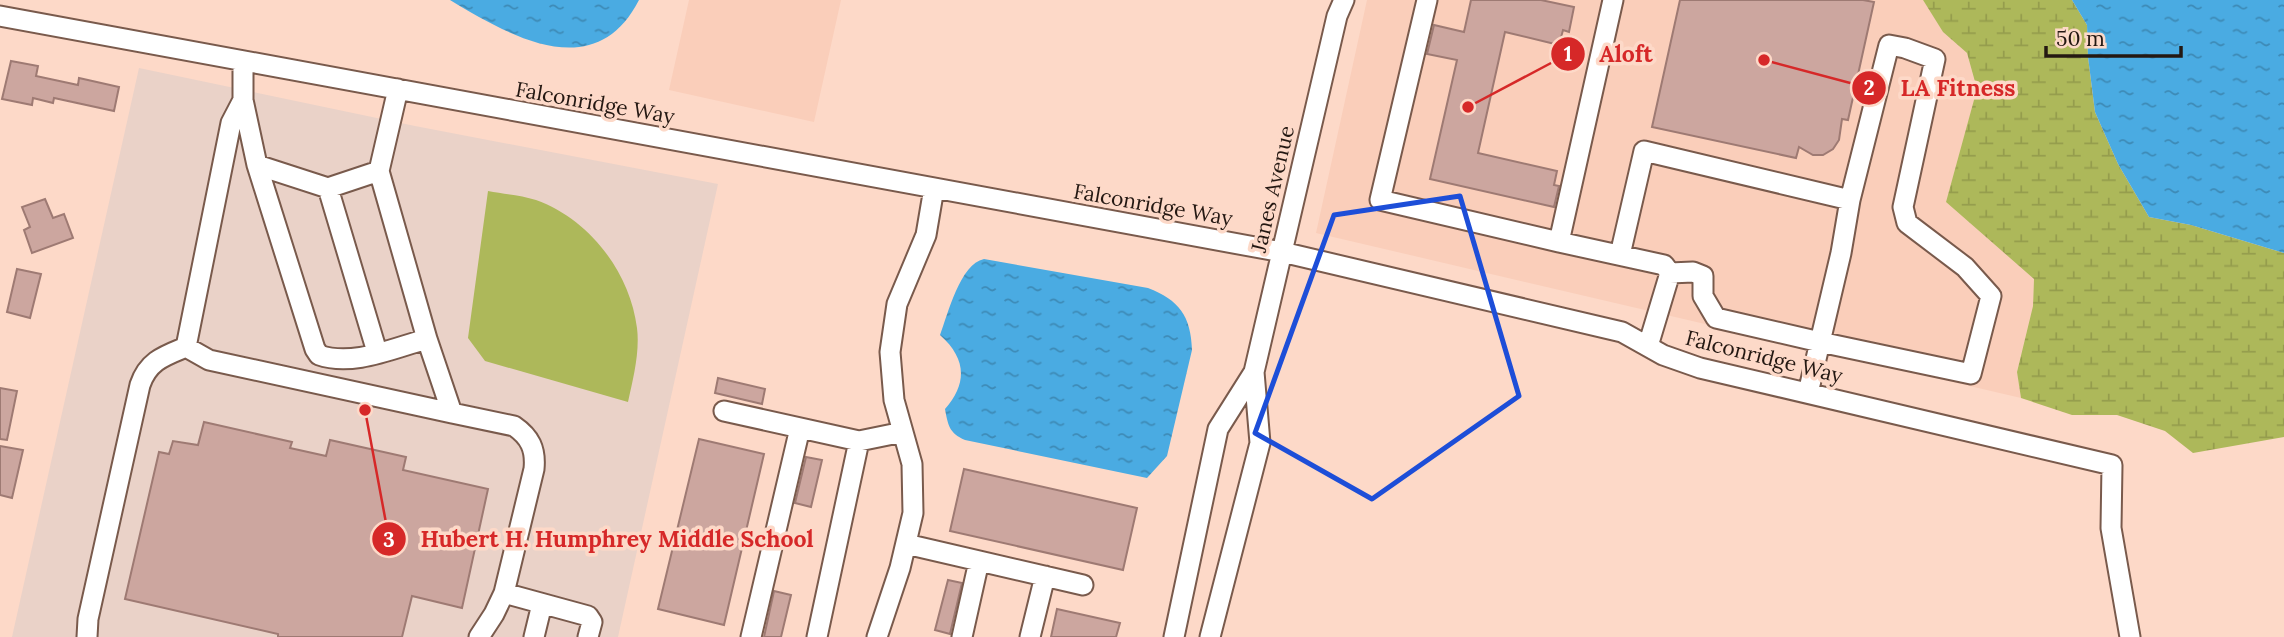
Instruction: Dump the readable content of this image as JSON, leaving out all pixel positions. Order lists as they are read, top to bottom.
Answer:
{
  "streets": {
    "street": ["Falconridge Way", "Janes Avenue"]
  },
  "crossings": [
    ["Falconridge Way", "Janes Avenue"]
  ],
  "places": ["LA Fitness", "Aloft", "Hubert H. Humphrey Middle School"],
  "scale_bar": "50 m"
}
